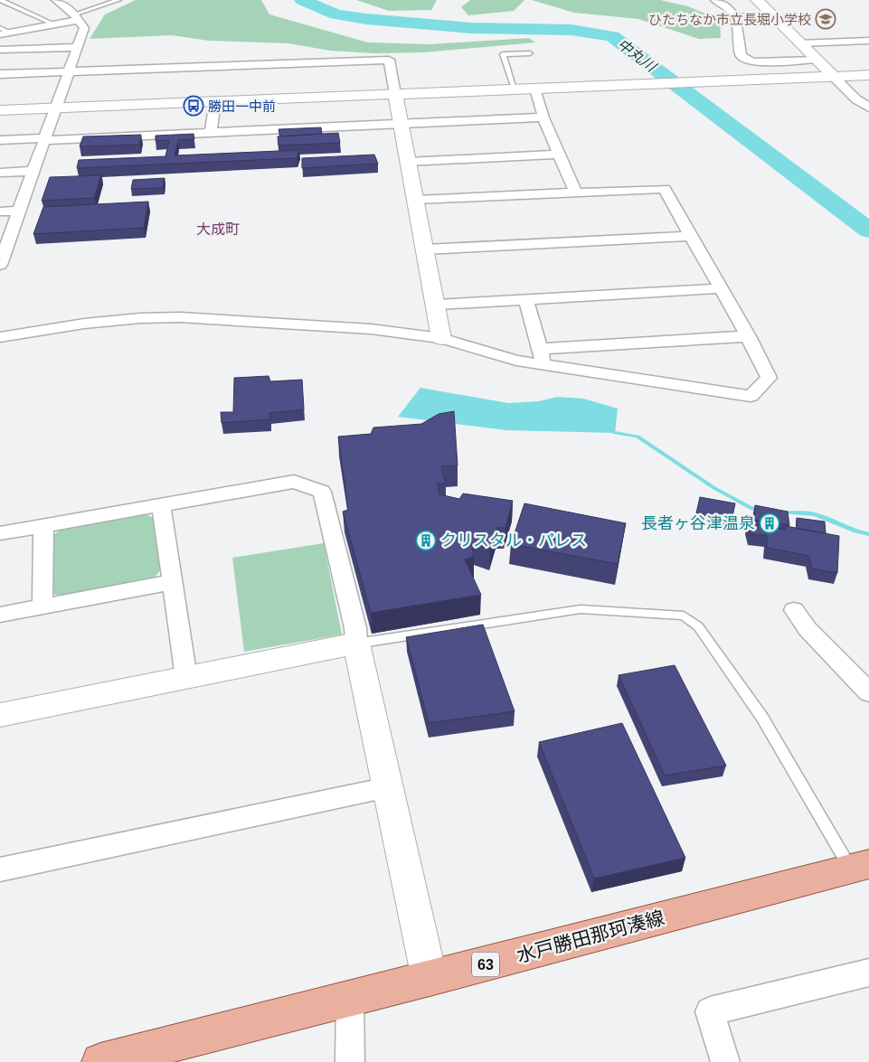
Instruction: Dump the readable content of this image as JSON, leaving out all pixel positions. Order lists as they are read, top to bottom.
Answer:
{
  "streets": {
    "main road": ["水戸勝田那珂湊線", "63"]
  },
  "districts": ["大成町"],
  "water": ["中丸川"],
  "places": {
    "school or university": ["ひたちなか市立長堀小学校"],
    "bus stop": ["勝田一中前"],
    "building": ["長者ヶ谷津温泉", "クリスタル・パレス"]
  }
}
